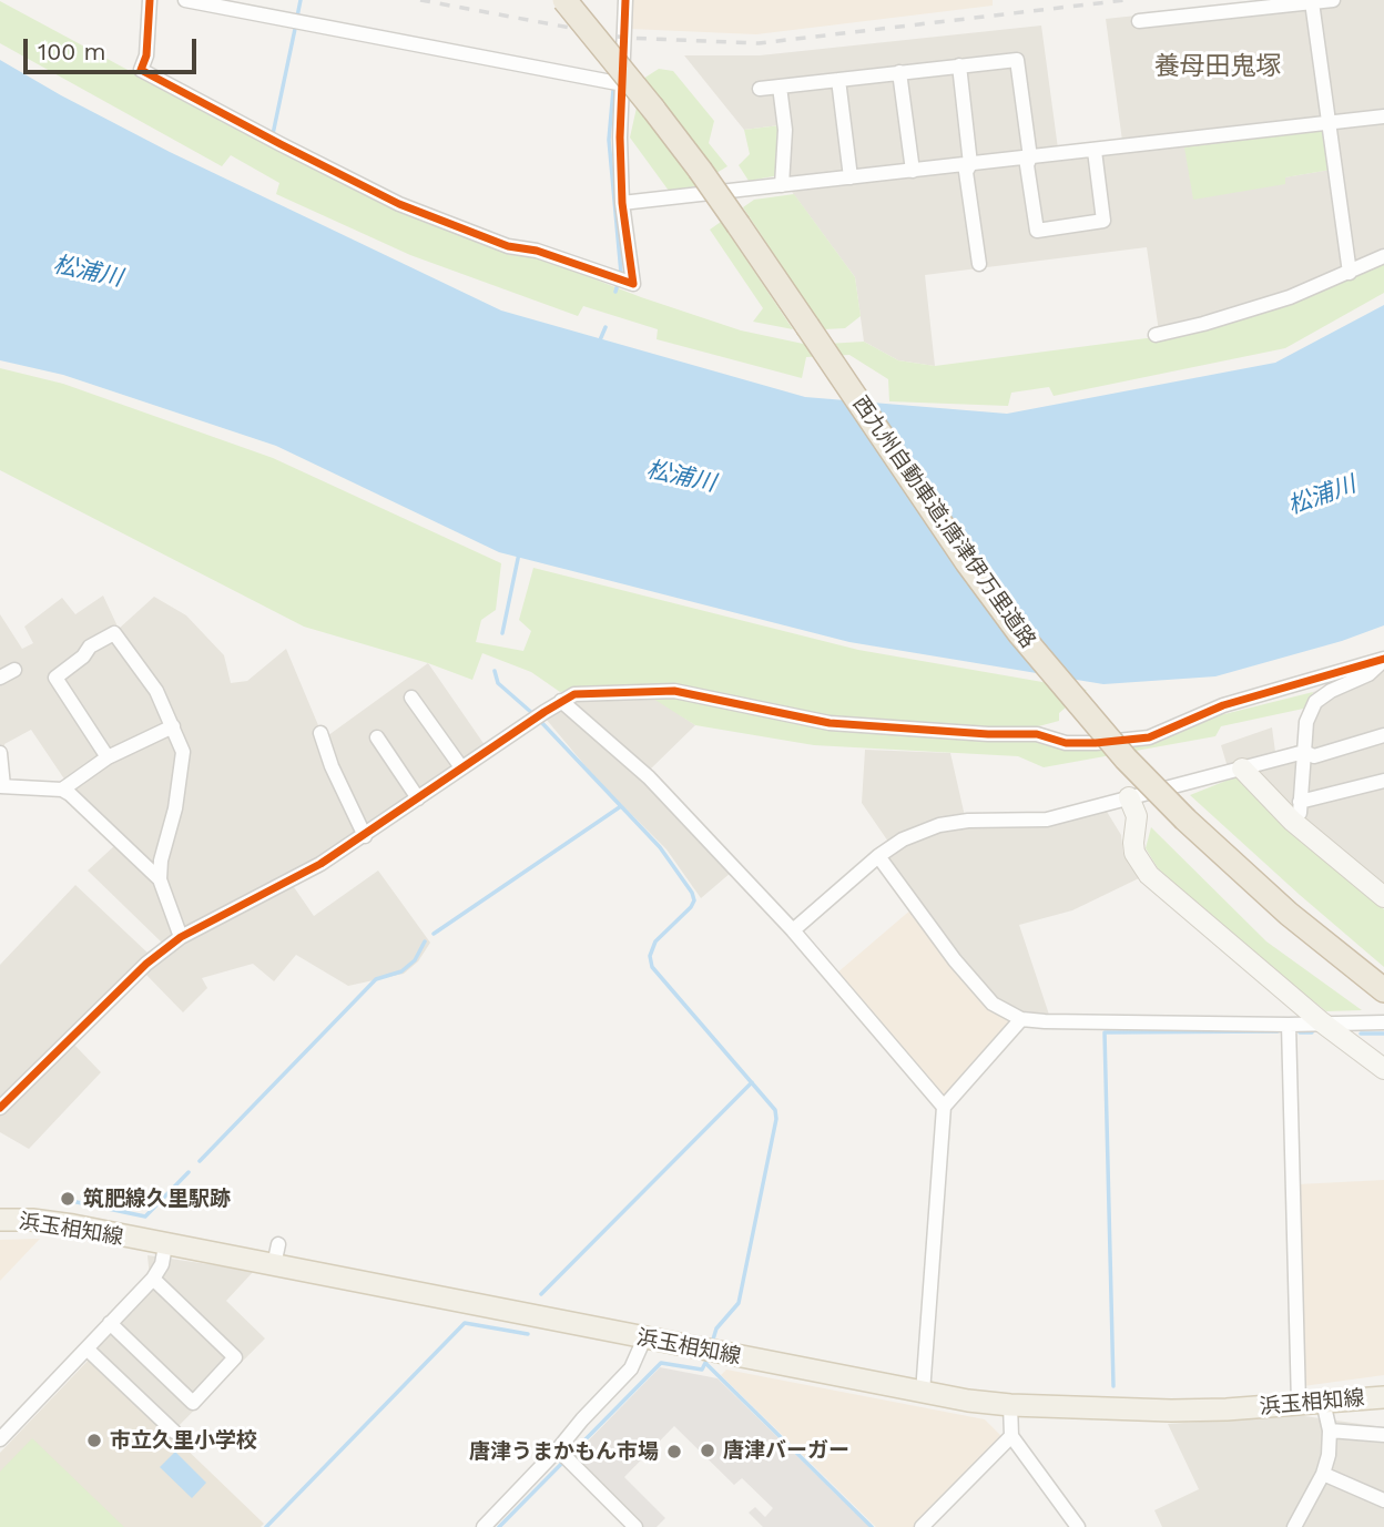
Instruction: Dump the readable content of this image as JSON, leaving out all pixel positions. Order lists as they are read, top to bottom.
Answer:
{
  "streets": {
    "highway": ["西九州自動車道;唐津伊万里道路"],
    "main road": ["浜玉相知線"]
  },
  "districts": ["養母田鬼塚"],
  "water": ["松浦川"],
  "places": [
    "筑肥線久里駅跡",
    "市立久里小学校",
    "唐津バーガー",
    "唐津うまかもん市場"
  ],
  "scale_bar": "100 m"
}
